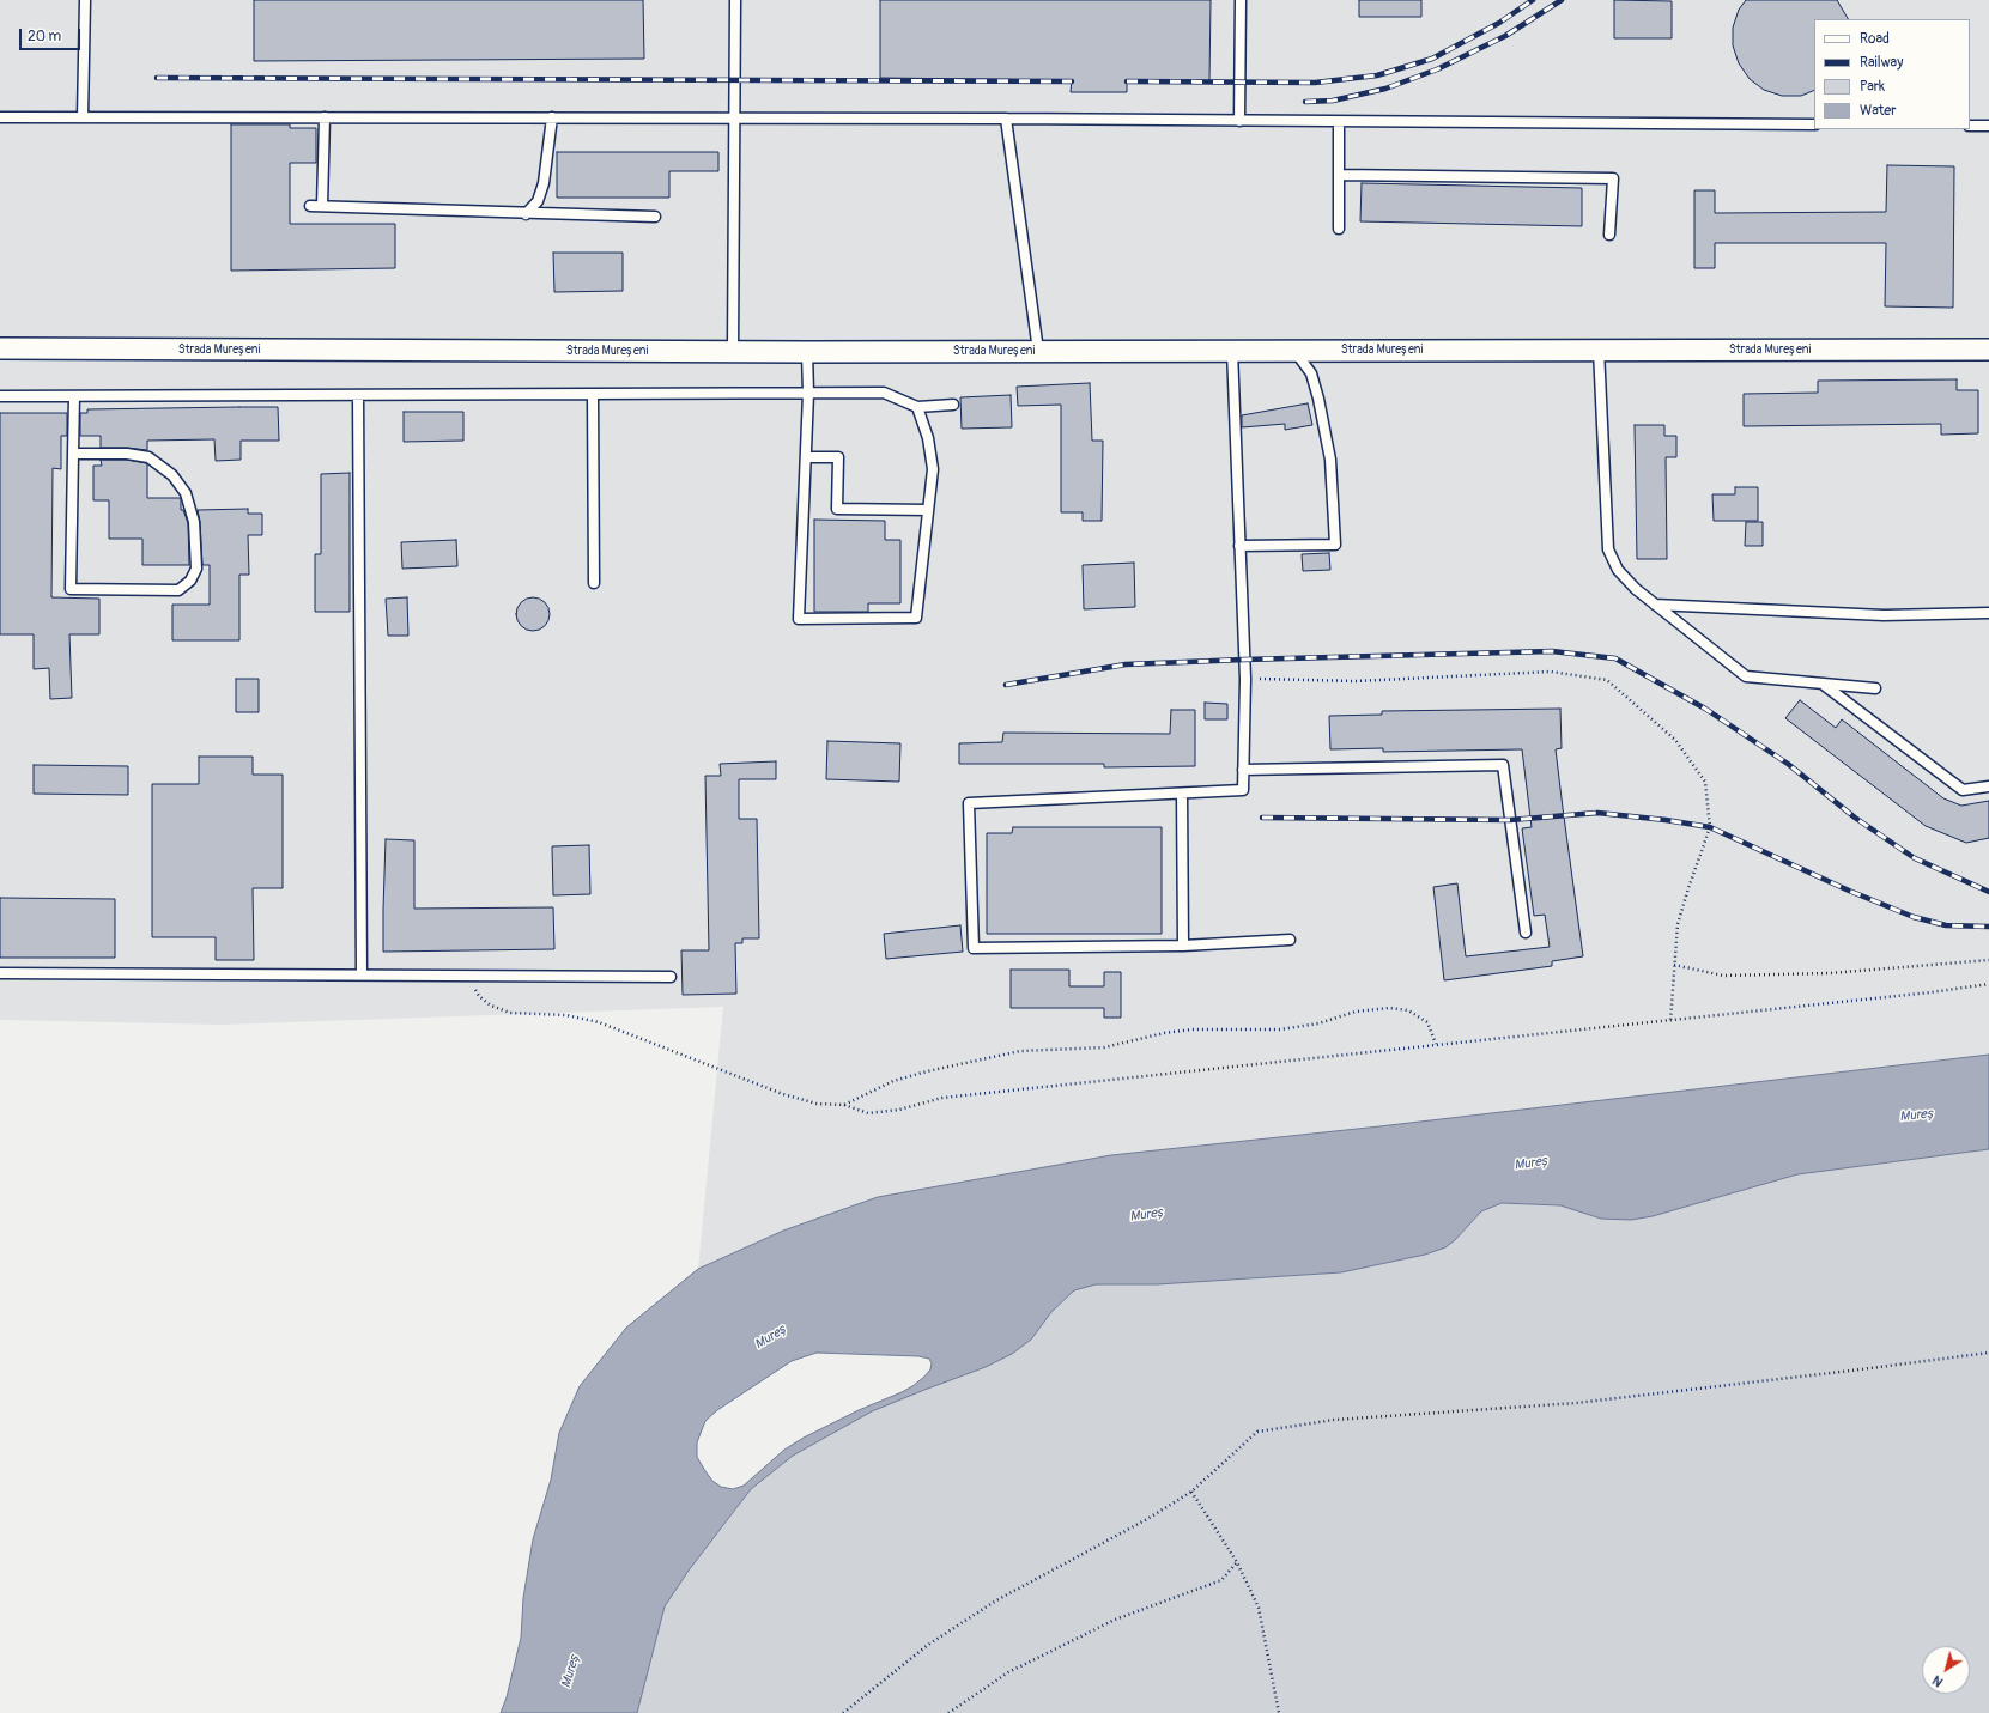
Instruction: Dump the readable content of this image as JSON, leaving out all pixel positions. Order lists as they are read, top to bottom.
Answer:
{
  "streets": {
    "street": ["Strada Mureșeni"]
  },
  "water": ["Mureș"],
  "legend": [
    "Road",
    "Railway",
    "Park",
    "Water"
  ],
  "scale_bar": "20 m",
  "north": "bottom left"
}
